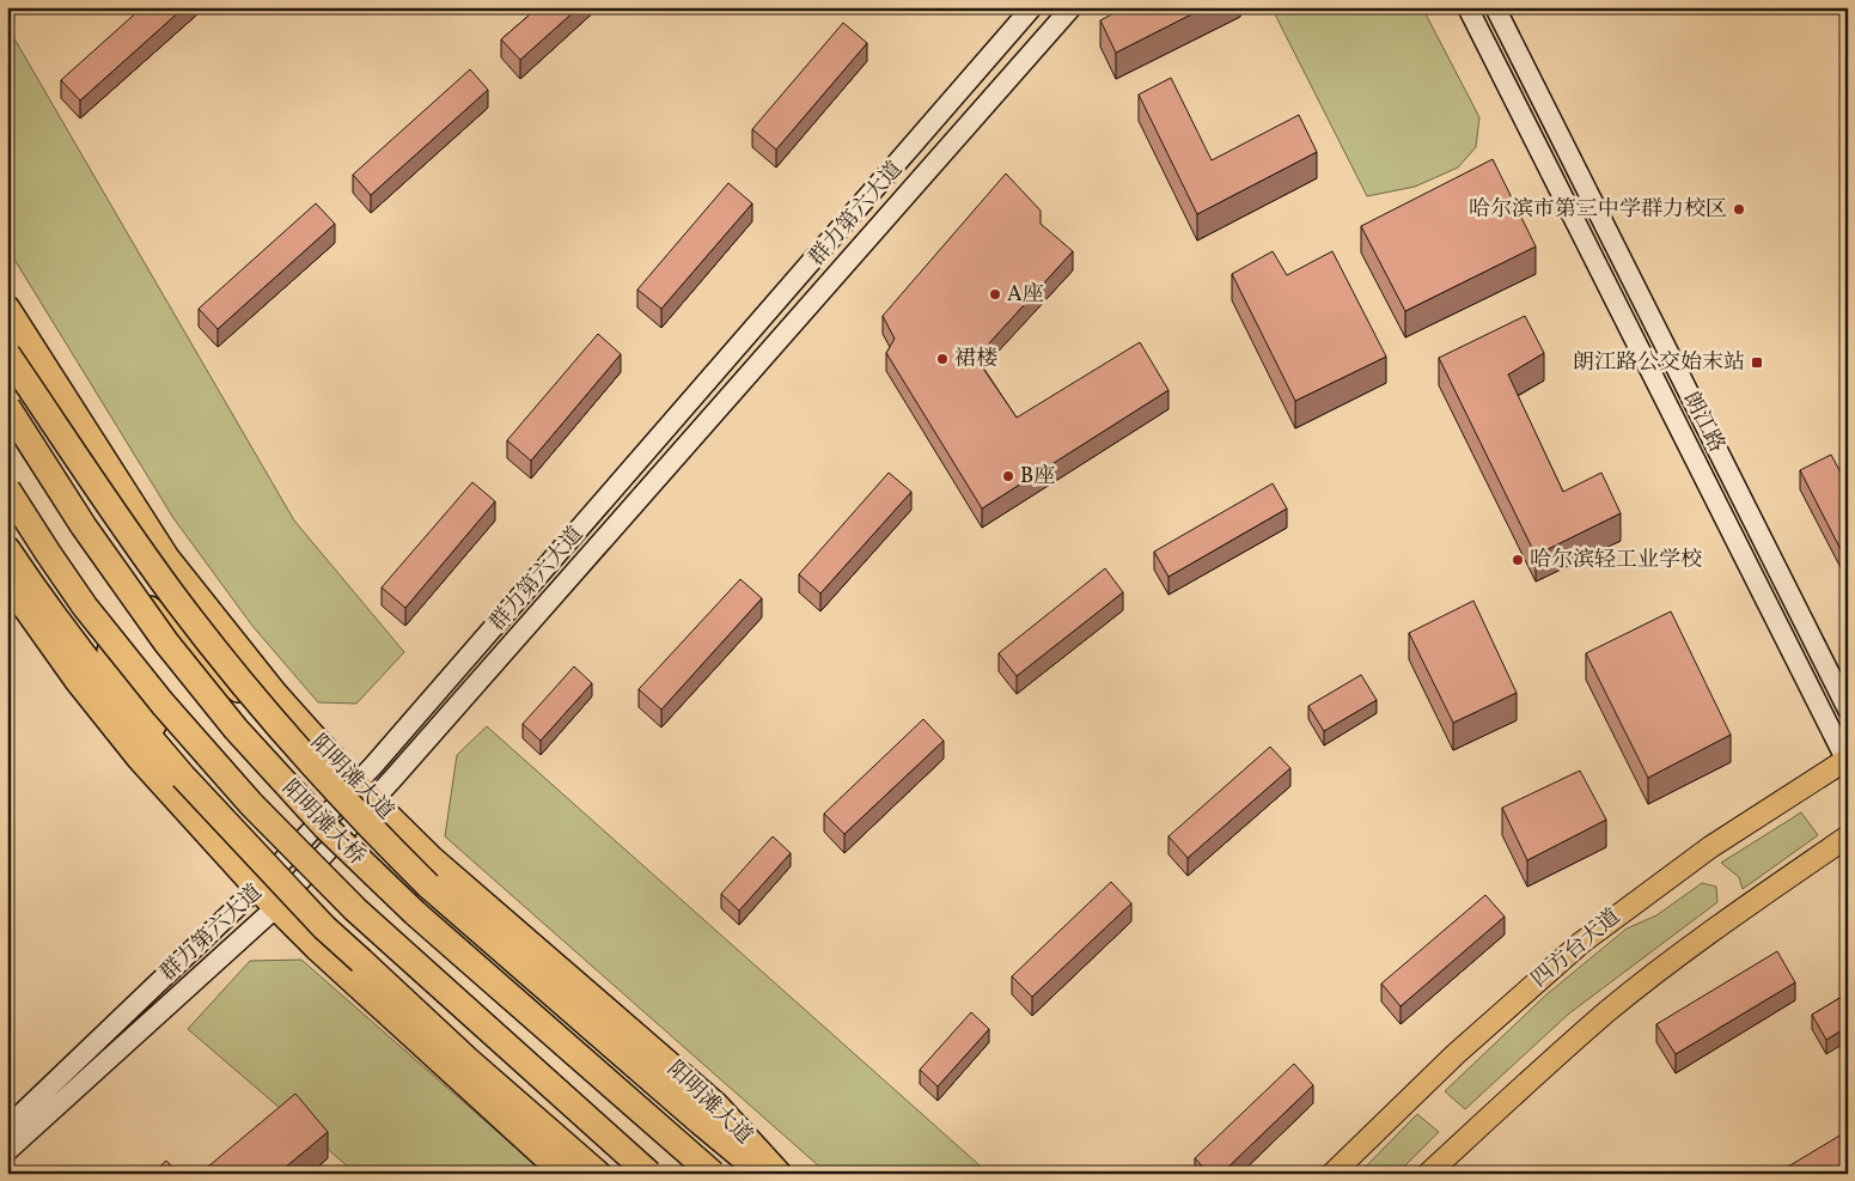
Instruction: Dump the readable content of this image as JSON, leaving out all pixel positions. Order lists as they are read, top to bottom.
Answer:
{
  "streets": {
    "highway": ["阳明滩大道", "阳明滩大桥"],
    "main road": ["群力第六大道", "朗江路", "四方台大道"]
  },
  "crossings": [
    ["群力第六大道", "阳明滩大道"],
    ["朗江路", "四方台大道"]
  ],
  "places": {
    "other": [
      "哈尔滨市第三中学群力校区",
      "A座",
      "裙楼",
      "B座",
      "哈尔滨轻工业学校"
    ],
    "transit": ["朗江路公交始末站"]
  }
}
